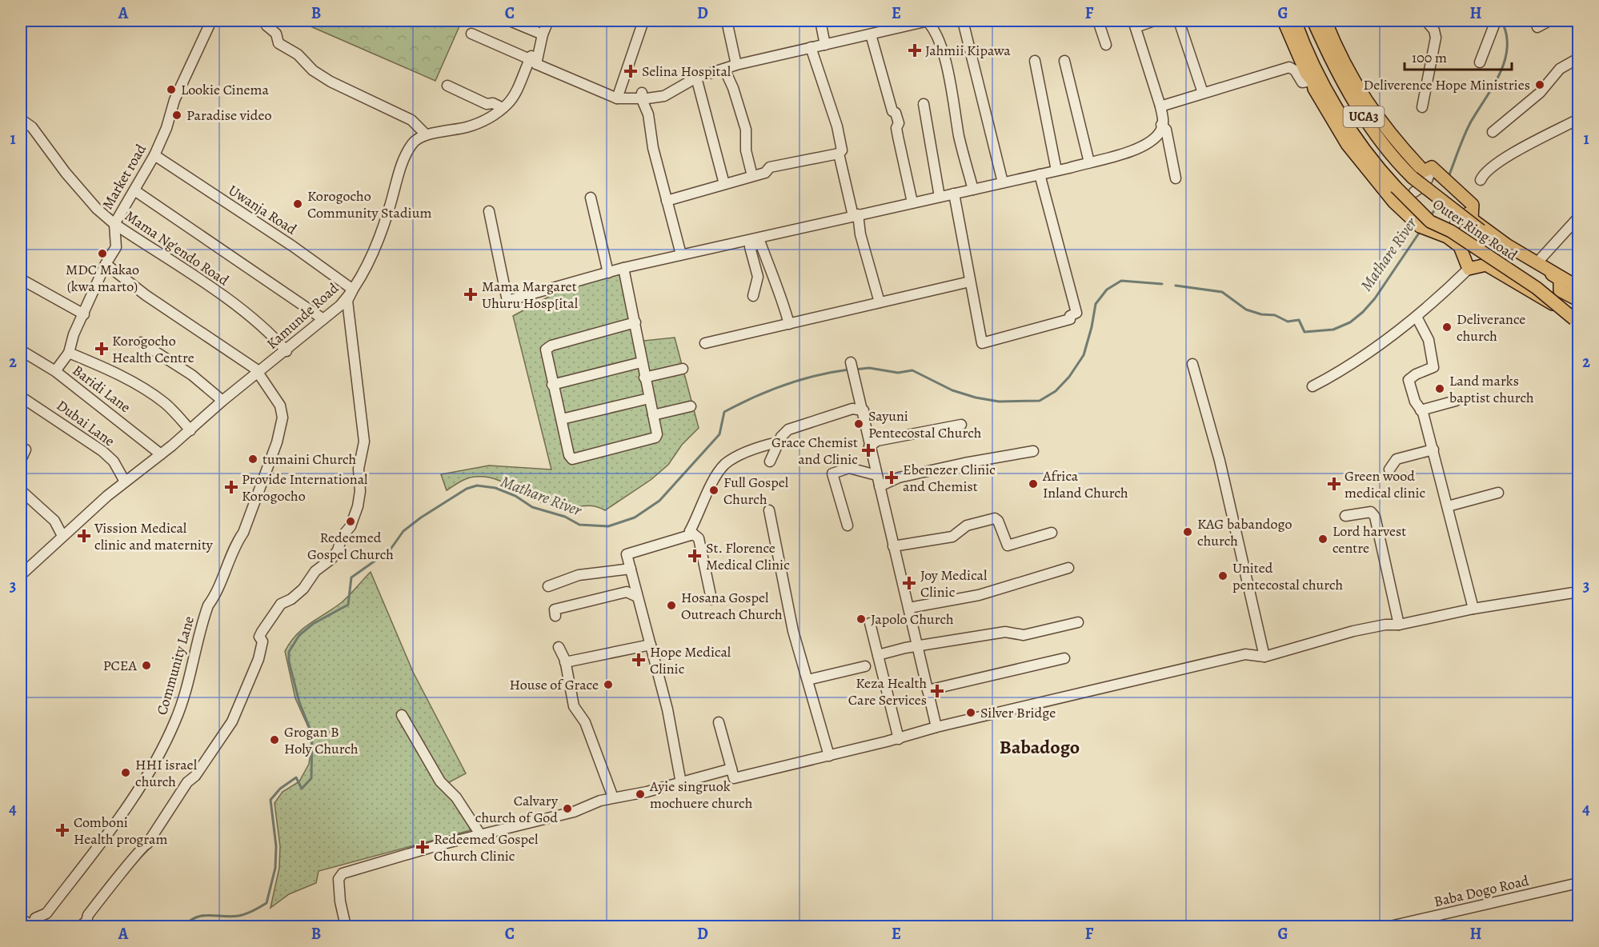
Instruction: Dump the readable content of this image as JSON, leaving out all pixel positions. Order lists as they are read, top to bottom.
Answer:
{
  "streets": {
    "main road": ["UCA3", "Outer Ring Road"],
    "street": [
      "Market road",
      "Uwanja Road",
      "Mama Ng'endo Road",
      "Kamunde Road",
      "Baridi Lane",
      "Dubai Lane",
      "Community Lane",
      "Baba Dogo Road"
    ]
  },
  "crossings": [
    ["UCA3", "Outer Ring Road"],
    ["Market road", "Uwanja Road"],
    ["Market road", "Mama Ng'endo Road"],
    ["Market road", "Baridi Lane"],
    ["Market road", "Community Lane"],
    ["Uwanja Road", "Kamunde Road"],
    ["Mama Ng'endo Road", "Kamunde Road"],
    ["Kamunde Road", "Baridi Lane"],
    ["Kamunde Road", "Dubai Lane"],
    ["Kamunde Road", "Community Lane"]
  ],
  "districts": ["Babadogo"],
  "water": ["Mathare River"],
  "places": {
    "health": [
      "Jahmii Kipawa",
      "Selina Hospital",
      "Mama Margaret Uhuru Hosp[ital",
      "Korogocho Health Centre",
      "Grace Chemist and Clinic",
      "Ebenezer Clinic and Chemist",
      "Green wood medical clinic",
      "Provide International Korogocho",
      "Vission Medical clinic and maternity",
      "St. Florence Medical Clinic",
      "Joy Medical Clinic",
      "Hope Medical Clinic",
      "Keza Health Care Services",
      "Comboni Health program",
      "Redeemed Gospel Church Clinic"
    ],
    "other": [
      "Deliverence Hope Ministries",
      "Lookie Cinema",
      "Paradise video",
      "Korogocho Community Stadium",
      "MDC Makao (kwa marto)",
      "Deliverance church",
      "Land marks baptist church",
      "Sayuni Pentecostal Church",
      "tumaini Church",
      "Africa Inland Church",
      "Full Gospel Church",
      "Redeemed Gospel Church",
      "KAG babandogo church",
      "Lord harvest centre",
      "United pentecostal church",
      "Hosana Gospel Outreach Church",
      "Japolo Church",
      "PCEA",
      "House of Grace",
      "Silver Bridge",
      "Grogan B Holy Church",
      "HHI israel church",
      "Ayie singruok mochuere church",
      "Calvary church of God"
    ]
  },
  "scale_bar": "100 m",
  "grid": {
    "columns": [
      "A",
      "B",
      "C",
      "D",
      "E",
      "F",
      "G",
      "H"
    ],
    "rows": [
      "1",
      "2",
      "3",
      "4"
    ]
  }
}
